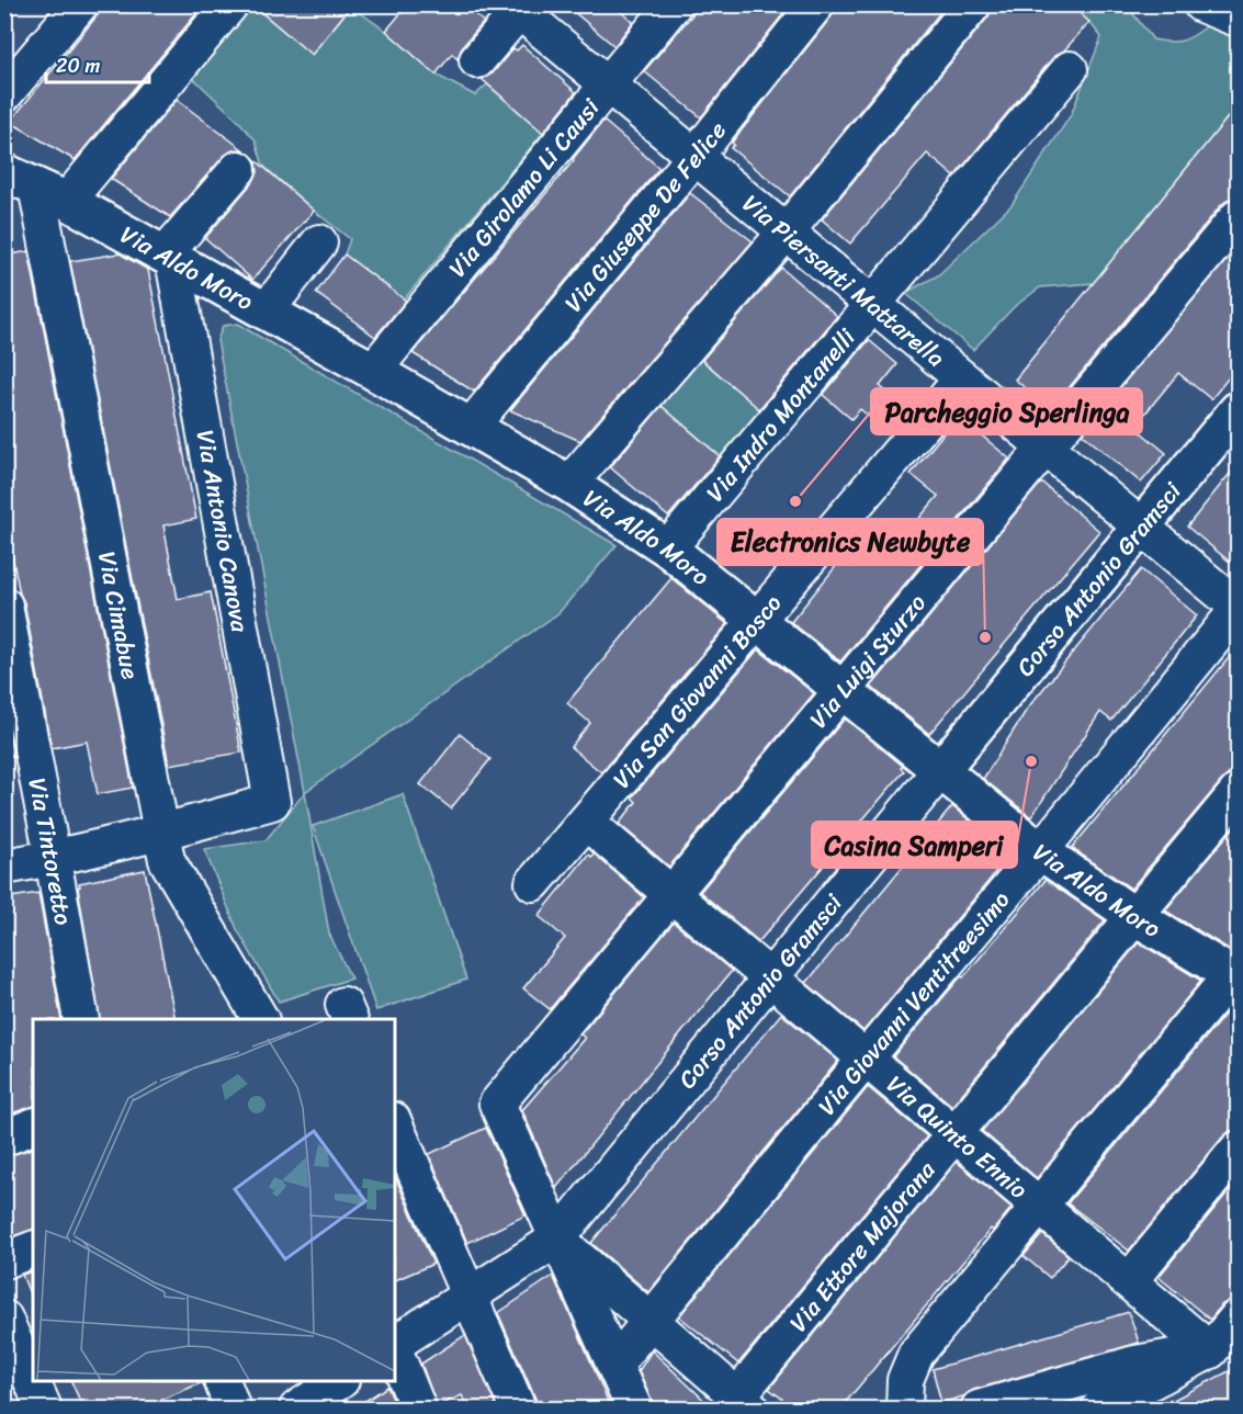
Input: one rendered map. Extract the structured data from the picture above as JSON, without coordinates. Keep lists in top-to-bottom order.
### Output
{
  "streets": {
    "street": [
      "Via Girolamo Li Causi",
      "Via Giuseppe De Felice",
      "Via Aldo Moro",
      "Via Piersanti Mattarella",
      "Via Indro Montanelli",
      "Via Antonio Canova",
      "Corso Antonio Gramsci",
      "Via Cimabue",
      "Via Luigi Sturzo",
      "Via San Giovanni Bosco",
      "Via Tintoretto",
      "Via Giovanni Ventitreesimo",
      "Via Quinto Ennio",
      "Via Ettore Majorana"
    ]
  },
  "crossings": [
    ["Via Girolamo Li Causi", "Via Aldo Moro"],
    ["Via Girolamo Li Causi", "Via Piersanti Mattarella"],
    ["Via Giuseppe De Felice", "Via Aldo Moro"],
    ["Via Giuseppe De Felice", "Via Piersanti Mattarella"],
    ["Via Aldo Moro", "Via Indro Montanelli"],
    ["Via Aldo Moro", "Via Antonio Canova"],
    ["Via Aldo Moro", "Corso Antonio Gramsci"],
    ["Via Aldo Moro", "Via Cimabue"],
    ["Via Aldo Moro", "Via Luigi Sturzo"],
    ["Via Aldo Moro", "Via San Giovanni Bosco"],
    ["Via Aldo Moro", "Via Giovanni Ventitreesimo"],
    ["Via Aldo Moro", "Via Ettore Majorana"],
    ["Via Piersanti Mattarella", "Via Indro Montanelli"],
    ["Via Piersanti Mattarella", "Corso Antonio Gramsci"],
    ["Via Piersanti Mattarella", "Via Luigi Sturzo"],
    ["Via Piersanti Mattarella", "Via San Giovanni Bosco"],
    ["Via Piersanti Mattarella", "Via Giovanni Ventitreesimo"],
    ["Via Antonio Canova", "Via Cimabue"],
    ["Corso Antonio Gramsci", "Via Luigi Sturzo"],
    ["Corso Antonio Gramsci", "Via Quinto Ennio"],
    ["Via Luigi Sturzo", "Via Quinto Ennio"],
    ["Via San Giovanni Bosco", "Via Quinto Ennio"],
    ["Via Giovanni Ventitreesimo", "Via Quinto Ennio"],
    ["Via Quinto Ennio", "Via Ettore Majorana"]
  ],
  "places": ["Parcheggio Sperlinga", "Electronics Newbyte", "Casina Samperi"],
  "scale_bar": "20 m"
}
